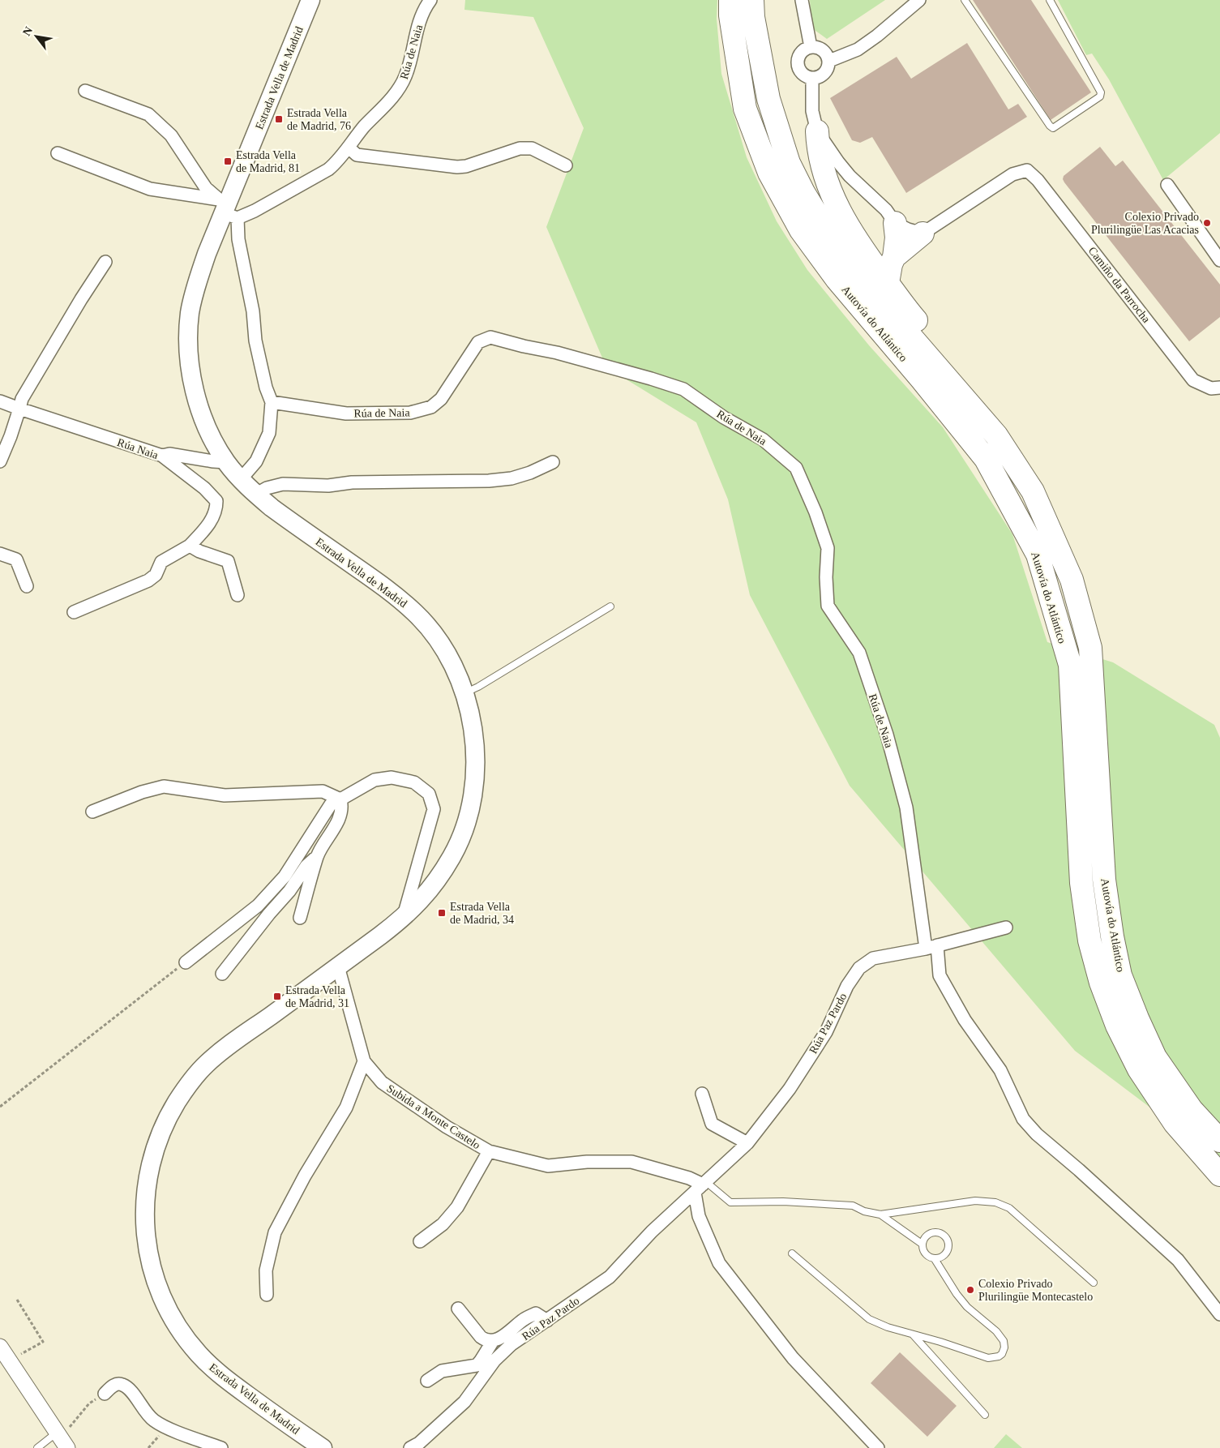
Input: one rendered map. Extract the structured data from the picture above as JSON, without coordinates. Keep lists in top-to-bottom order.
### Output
{
  "streets": {
    "highway": ["Autovía do Atlántico"],
    "main road": ["Estrada Vella de Madrid"],
    "street": [
      "Rúa de Naia",
      "Camiño da Parrocha",
      "Rúa Naia",
      "Rúa Paz Pardo",
      "Subida a Monte Castelo"
    ]
  },
  "crossings": [
    ["Rúa de Naia", "Estrada Vella de Madrid"],
    ["Rúa de Naia", "Rúa Paz Pardo"],
    ["Estrada Vella de Madrid", "Subida a Monte Castelo"],
    ["Rúa Paz Pardo", "Subida a Monte Castelo"]
  ],
  "places": {
    "transit": [
      "Estrada Vella de Madrid, 76",
      "Estrada Vella de Madrid, 81",
      "Estrada Vella de Madrid, 34",
      "Estrada Vella de Madrid, 31"
    ],
    "other": ["Colexio Privado Plurilingüe Las Acacias", "Colexio Privado Plurilingüe Montecastelo"]
  },
  "north": "top left"
}
